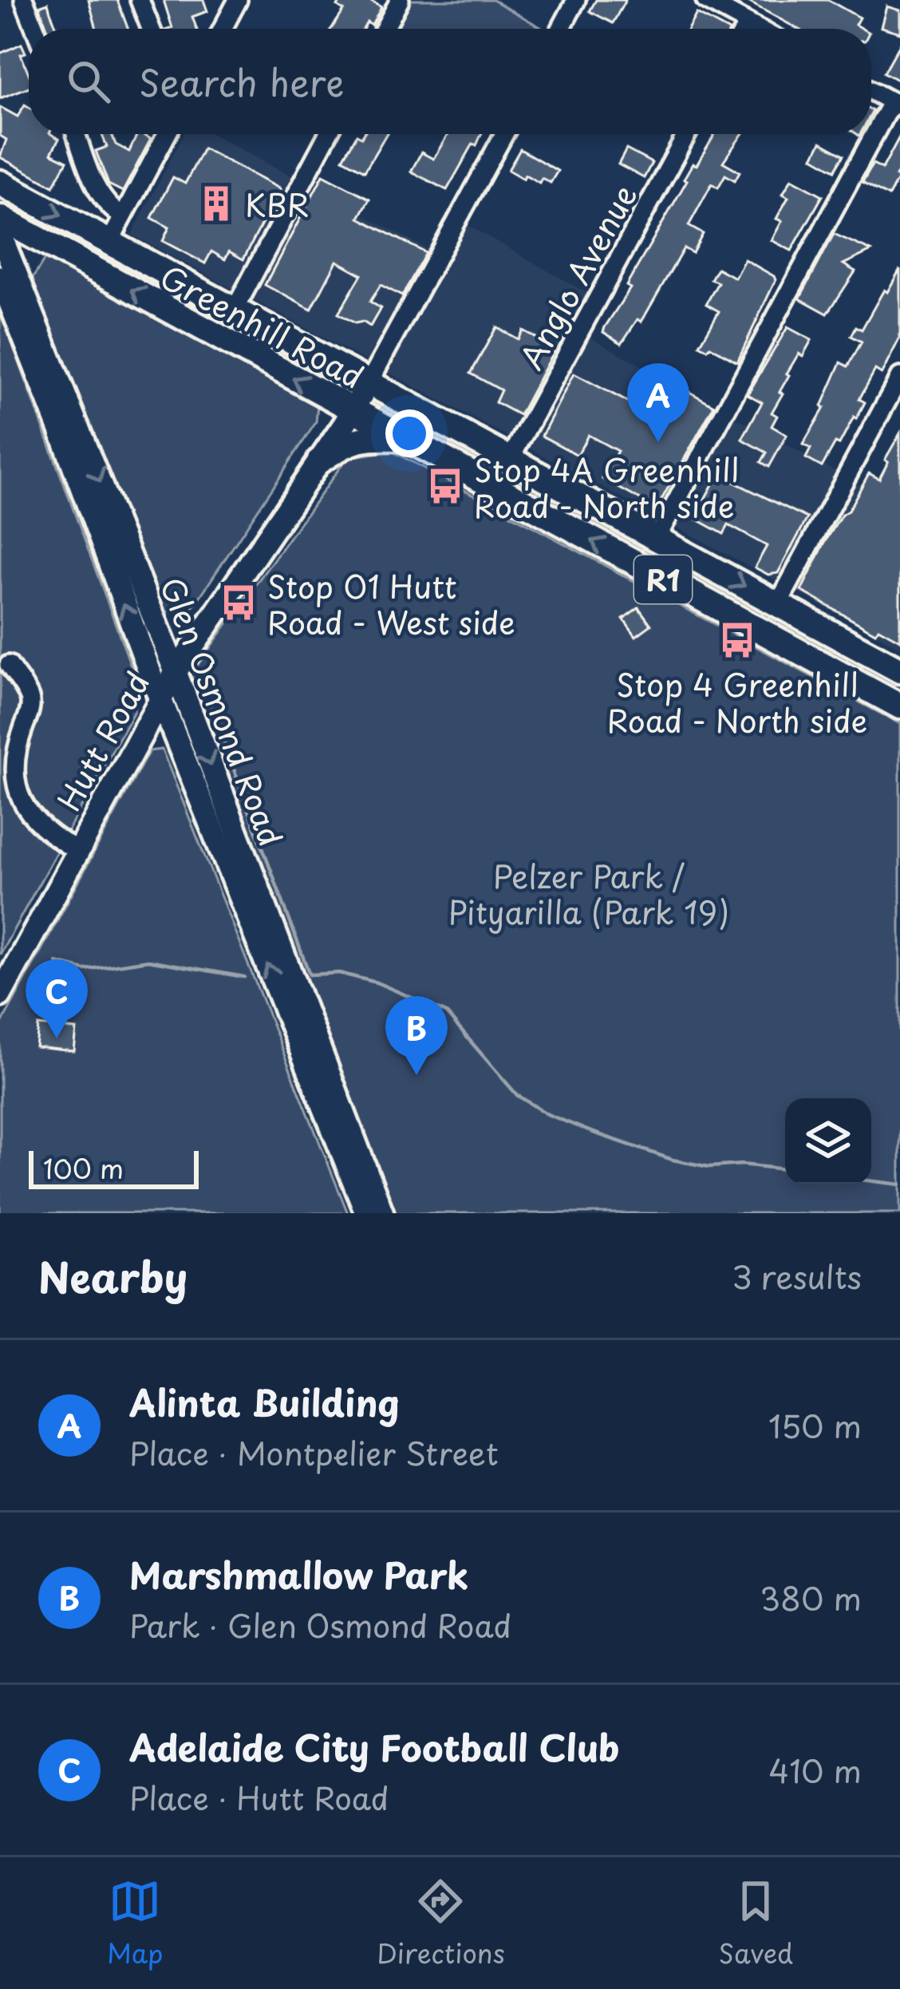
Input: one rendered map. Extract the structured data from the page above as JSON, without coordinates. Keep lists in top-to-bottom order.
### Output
{
  "streets": {
    "highway": ["Greenhill Road", "R1"],
    "main road": ["Glen Osmond Road", "Hutt Road"],
    "street": ["Anglo Avenue"]
  },
  "crossings": [
    ["Anglo Avenue", "Greenhill Road"],
    ["Greenhill Road", "Hutt Road"],
    ["Glen Osmond Road", "Hutt Road"]
  ],
  "parks": ["Pelzer Park / Pityarilla (Park 19)"],
  "places": {
    "building": ["KBR"],
    "bus stop": ["Stop 4A Greenhill Road - North side", "Stop O1 Hutt Road - West side", "Stop 4 Greenhill Road - North side"]
  },
  "scale_bar": "100 m",
  "page": {
    "search": "Search here",
    "pins": ["A", "C", "B"],
    "scale": "100 m",
    "heading": ["Nearby", "3 results"],
    "list": [
      {
        "mark": "A",
        "name": "Alinta Building",
        "note": "Place · Montpelier Street",
        "value": "150 m"
      },
      {
        "mark": "B",
        "name": "Marshmallow Park",
        "note": "Park · Glen Osmond Road",
        "value": "380 m"
      },
      {
        "mark": "C",
        "name": "Adelaide City Football Club",
        "note": "Place · Hutt Road",
        "value": "410 m"
      }
    ],
    "nav": ["Map", "Directions", "Saved"]
  }
}
